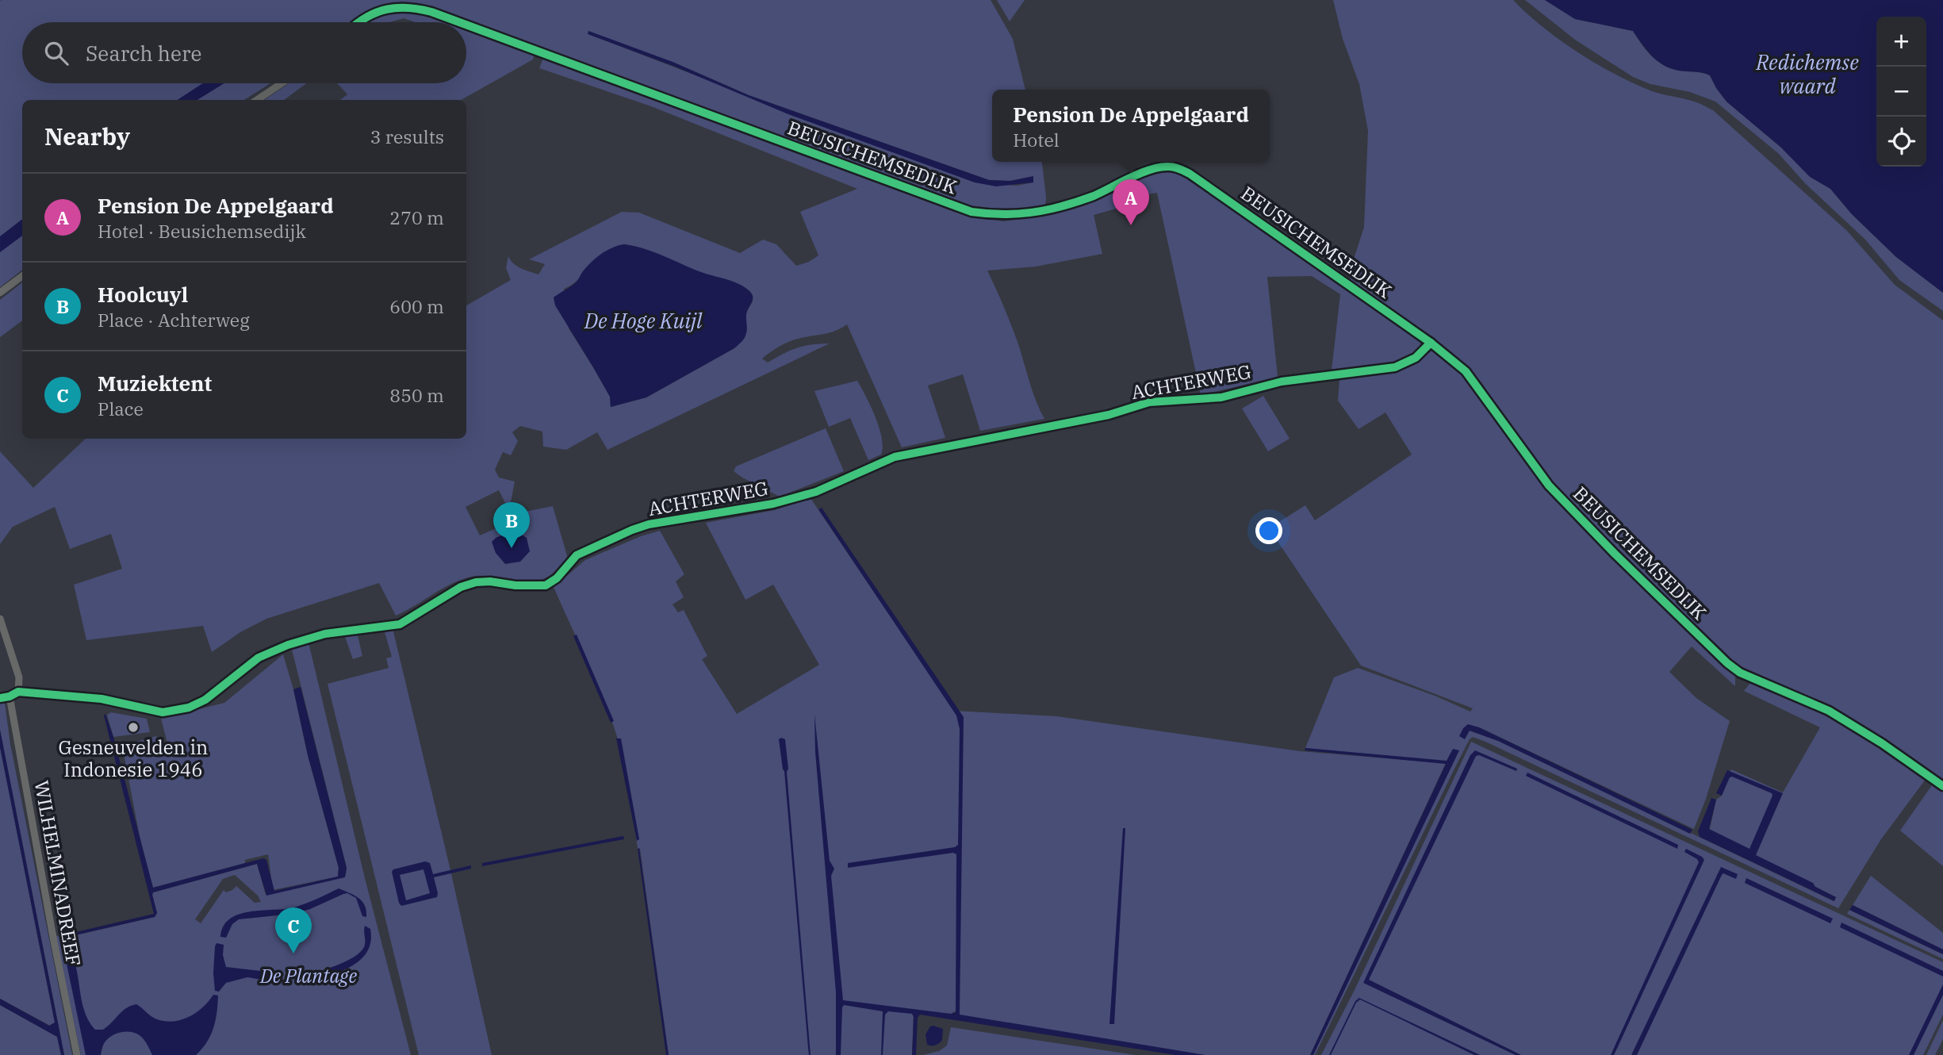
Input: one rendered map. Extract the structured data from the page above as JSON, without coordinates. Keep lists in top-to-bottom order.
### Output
{
  "streets": {
    "street": ["BEUSICHEMSEDIJK", "ACHTERWEG", "WILHELMINADREEF"]
  },
  "crossings": [
    ["BEUSICHEMSEDIJK", "ACHTERWEG"]
  ],
  "water": ["Redichemse waard", "De Hoge Kuijl"],
  "parks": ["De Plantage"],
  "places": ["Gesneuvelden in Indonesie 1946"],
  "page": {
    "map_buttons": ["+", "−"],
    "search": "Search here",
    "popup": ["Pension De Appelgaard", "Hotel"],
    "heading": ["Nearby", "3 results"],
    "list": [
      {
        "mark": "A",
        "name": "Pension De Appelgaard",
        "note": "Hotel · Beusichemsedijk",
        "value": "270 m"
      },
      {
        "mark": "B",
        "name": "Hoolcuyl",
        "note": "Place · Achterweg",
        "value": "600 m"
      },
      {
        "mark": "C",
        "name": "Muziektent",
        "note": "Place",
        "value": "850 m"
      }
    ],
    "pins": ["A", "B", "C"]
  }
}
